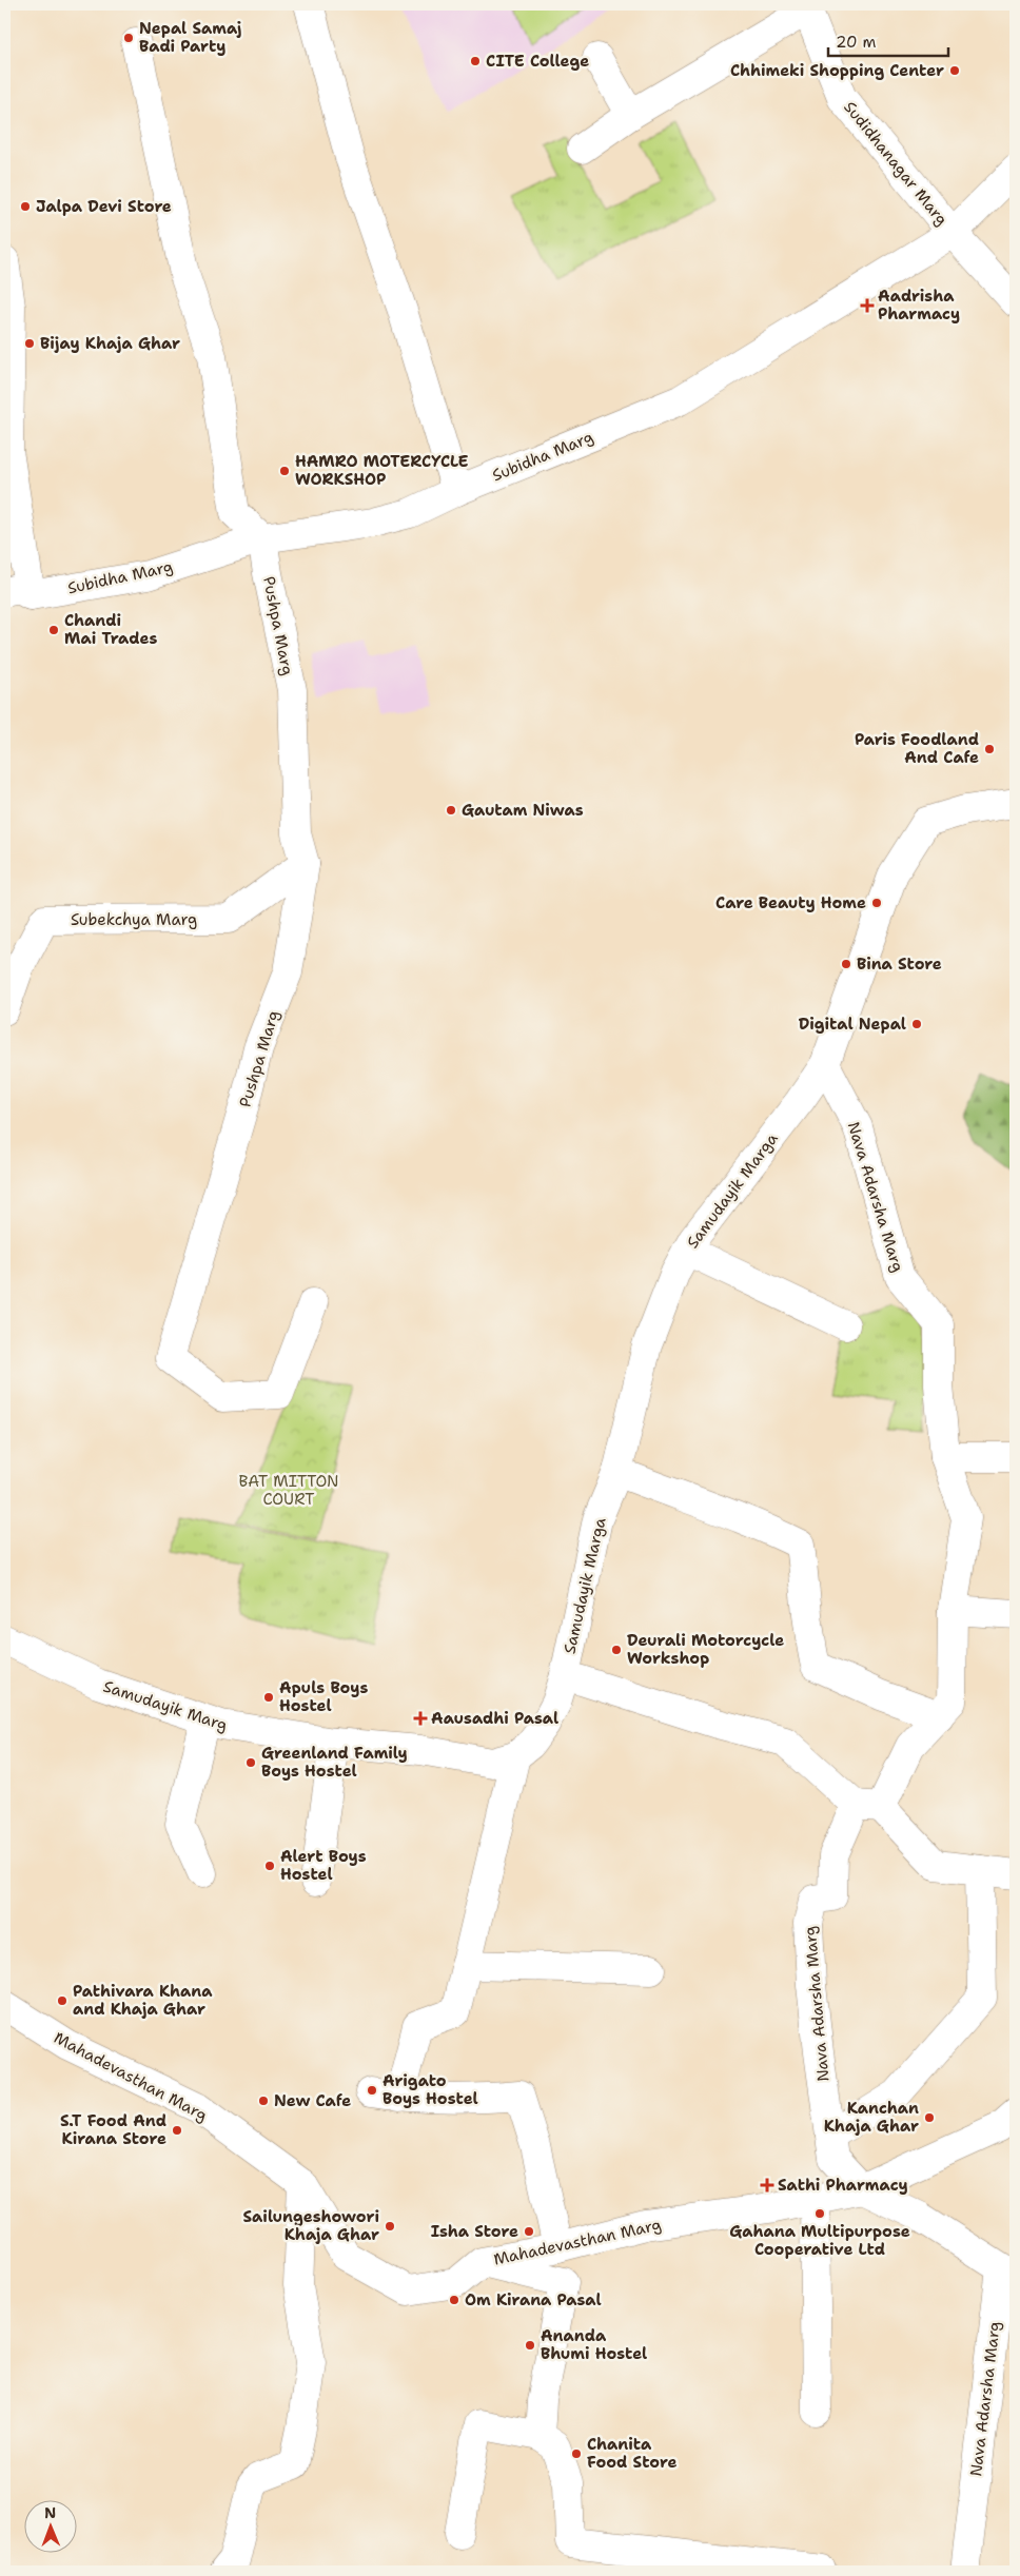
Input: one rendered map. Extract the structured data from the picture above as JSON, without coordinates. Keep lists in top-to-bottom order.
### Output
{
  "streets": {
    "street": [
      "Sudidhanagar Marg",
      "Subidha Marg",
      "Pushpa Marg",
      "Subekchya Marg",
      "Samudayik Marga",
      "Nava Adarsha Marg",
      "Samudayik Marg",
      "Mahadevasthan Marg"
    ]
  },
  "crossings": [
    ["Sudidhanagar Marg", "Subidha Marg"],
    ["Subidha Marg", "Pushpa Marg"],
    ["Pushpa Marg", "Subekchya Marg"],
    ["Samudayik Marga", "Nava Adarsha Marg"],
    ["Samudayik Marga", "Samudayik Marg"],
    ["Nava Adarsha Marg", "Mahadevasthan Marg"]
  ],
  "parks": ["BAT MITTON COURT"],
  "places": {
    "other": [
      "Nepal Samaj Badi Party",
      "CITE College",
      "Chhimeki Shopping Center",
      "Jalpa Devi Store",
      "Bijay Khaja Ghar",
      "HAMRO MOTERCYCLE WORKSHOP",
      "Chandi Mai Trades",
      "Paris Foodland And Cafe",
      "Gautam Niwas",
      "Care Beauty Home",
      "Bina Store",
      "Digital Nepal",
      "Deurali Motorcycle Workshop",
      "Apuls Boys Hostel",
      "Greenland Family Boys Hostel",
      "Alert Boys Hostel",
      "Pathivara Khana and Khaja Ghar",
      "Arigato Boys Hostel",
      "New Cafe",
      "Kanchan Khaja Ghar",
      "S.T Food And Kirana Store",
      "Gahana Multipurpose Cooperative Ltd",
      "Sailungeshowori Khaja Ghar",
      "Isha Store",
      "Om Kirana Pasal",
      "Ananda Bhumi Hostel",
      "Chanita Food Store"
    ],
    "health": ["Aadrisha Pharmacy", "Aausadhi Pasal", "Sathi Pharmacy"]
  },
  "scale_bar": "20 m",
  "north": "top"
}
